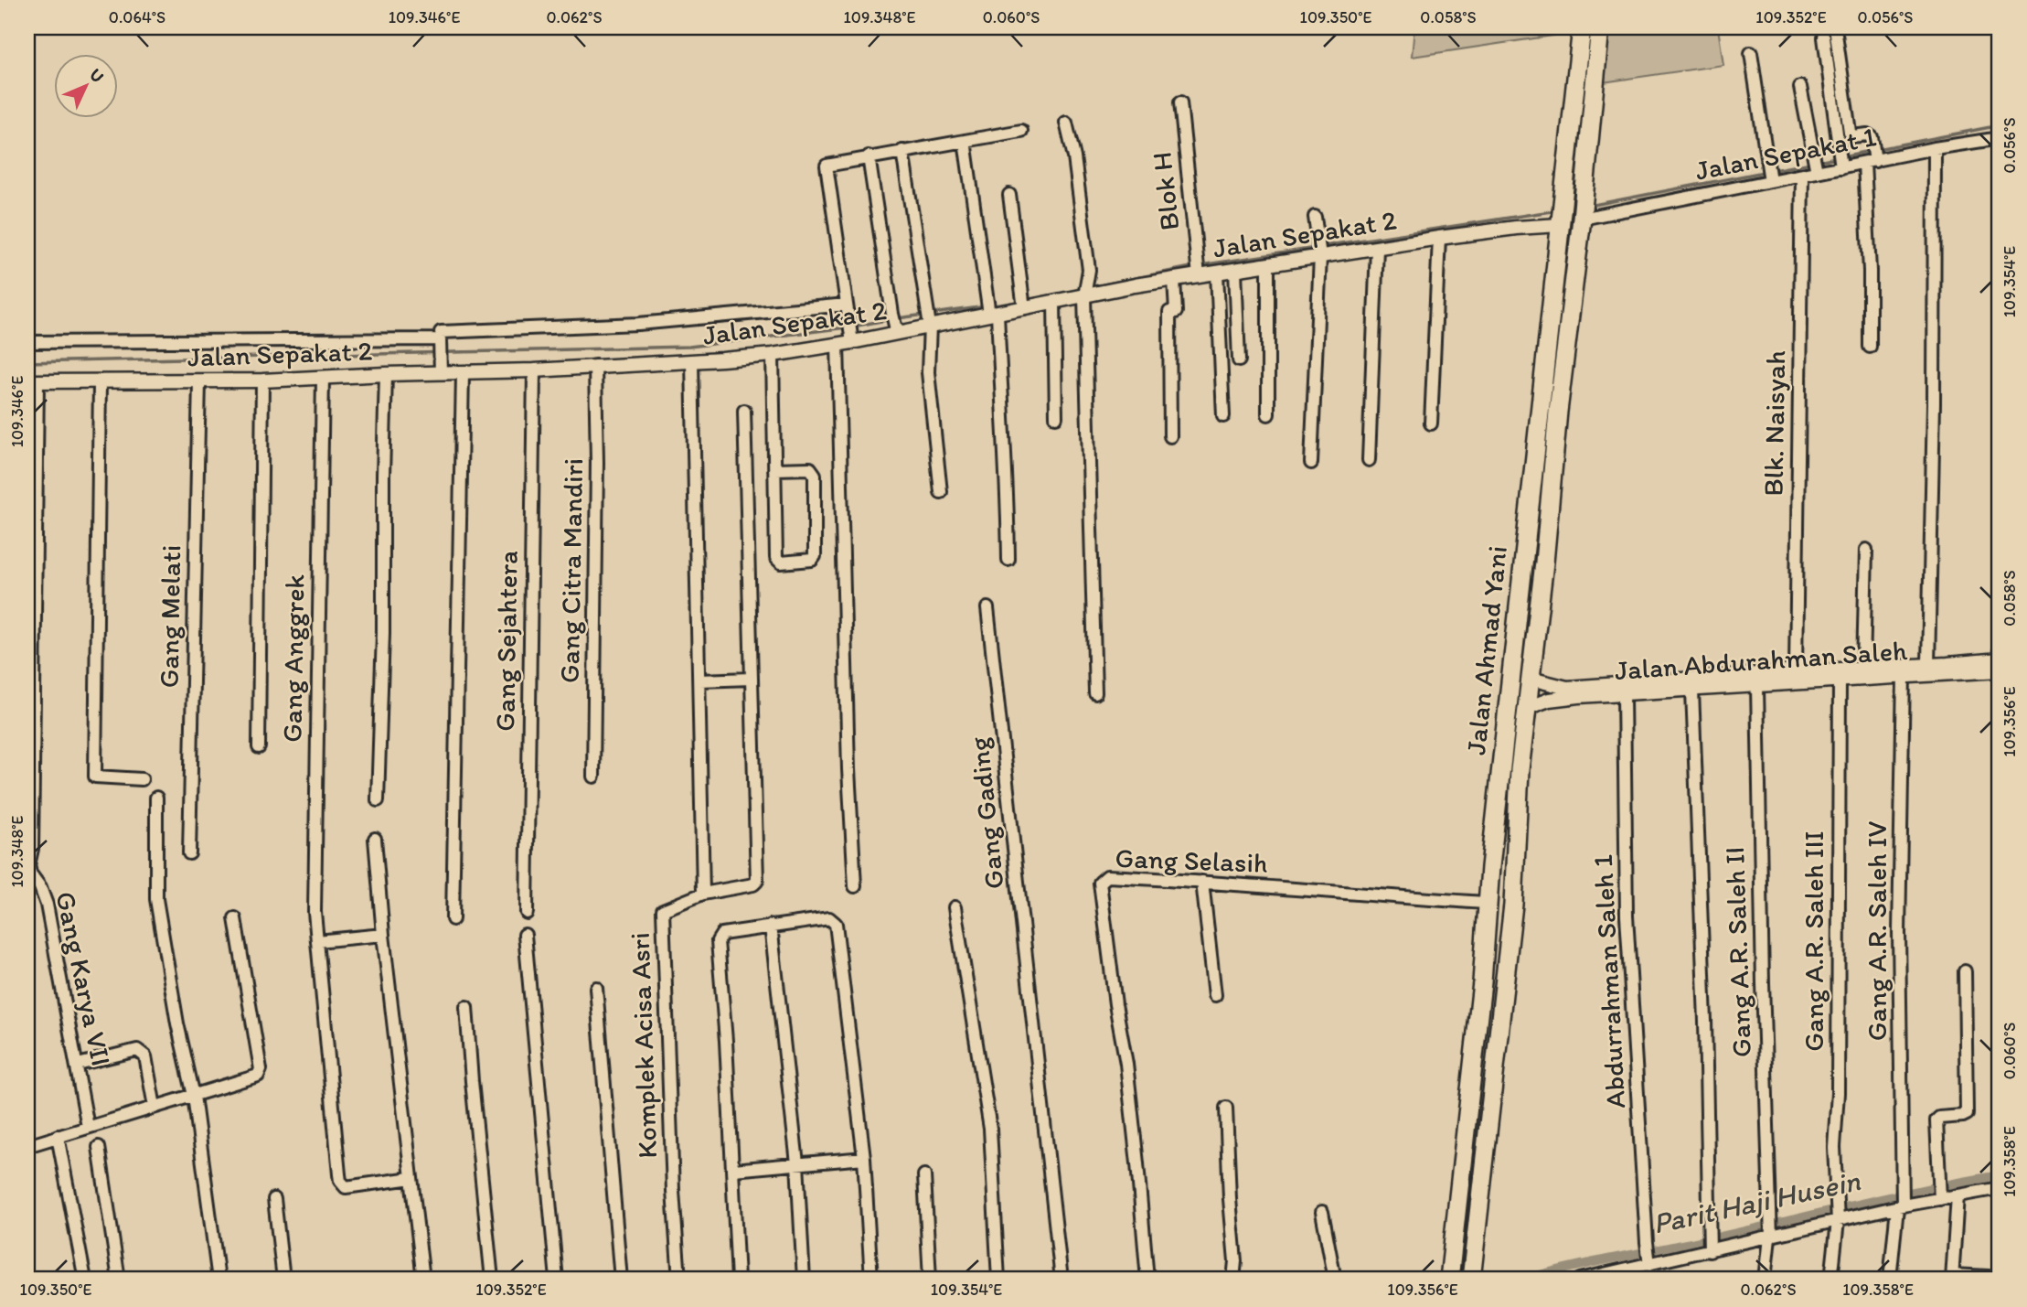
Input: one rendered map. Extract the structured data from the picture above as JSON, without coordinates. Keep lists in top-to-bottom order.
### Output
{
  "streets": {
    "highway": ["Jalan Ahmad Yani"],
    "street": [
      "Jalan Sepakat 1",
      "Blok H",
      "Jalan Sepakat 2",
      "Blk. Naisyah",
      "Gang Citra Mandiri",
      "Gang Melati",
      "Gang Sejahtera",
      "Gang Anggrek",
      "Jalan Abdurahman Saleh",
      "Gang Gading",
      "Gang Selasih",
      "Gang A.R. Saleh IV",
      "Gang A.R. Saleh III",
      "Gang A.R. Saleh II",
      "Gang Karya VII",
      "Abdurrahman Saleh 1",
      "Komplek Acisa Asri"
    ]
  },
  "crossings": [
    ["Jalan Sepakat 1", "Blk. Naisyah"],
    ["Jalan Sepakat 1", "Jalan Ahmad Yani"],
    ["Blok H", "Jalan Sepakat 2"],
    ["Jalan Sepakat 2", "Gang Citra Mandiri"],
    ["Jalan Sepakat 2", "Gang Melati"],
    ["Jalan Sepakat 2", "Gang Sejahtera"],
    ["Jalan Sepakat 2", "Jalan Ahmad Yani"],
    ["Jalan Sepakat 2", "Gang Anggrek"],
    ["Jalan Sepakat 2", "Gang Karya VII"],
    ["Blk. Naisyah", "Jalan Abdurahman Saleh"],
    ["Jalan Ahmad Yani", "Jalan Abdurahman Saleh"],
    ["Jalan Ahmad Yani", "Gang Selasih"],
    ["Jalan Abdurahman Saleh", "Gang A.R. Saleh IV"],
    ["Jalan Abdurahman Saleh", "Gang A.R. Saleh III"],
    ["Jalan Abdurahman Saleh", "Gang A.R. Saleh II"],
    ["Jalan Abdurahman Saleh", "Abdurrahman Saleh 1"]
  ],
  "water": ["Parit Haji Husein"],
  "north": "top right",
  "coordinates": [
    "0.064°S",
    "109.346°E",
    "0.062°S",
    "109.348°E",
    "0.060°S",
    "109.350°E",
    "0.058°S",
    "109.352°E",
    "0.056°S",
    "109.354°E",
    "109.356°E",
    "109.358°E"
  ]
}
